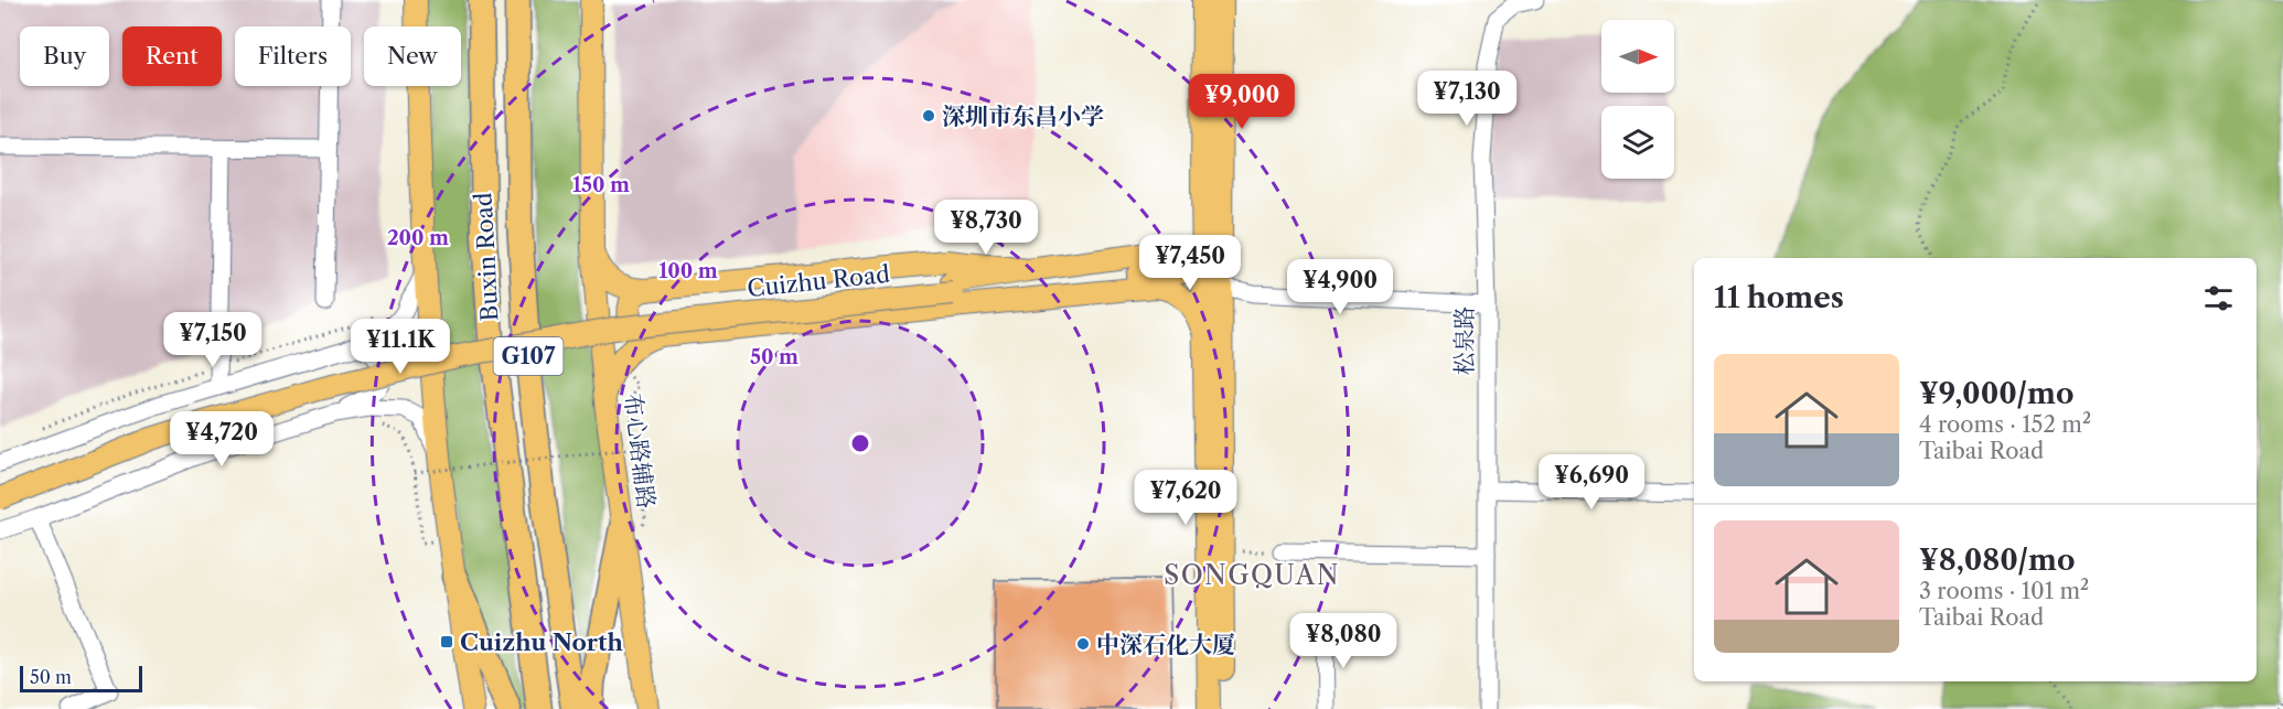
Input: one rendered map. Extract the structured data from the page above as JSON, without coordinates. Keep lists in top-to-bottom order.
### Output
{
  "streets": {
    "highway": ["Buxin Road", "G107"],
    "main road": ["Cuizhu Road", "布心路辅路"],
    "street": ["松泉路"]
  },
  "districts": ["SONGQUAN"],
  "places": {
    "other": ["深圳市东昌小学", "中深石化大厦"],
    "transit": ["Cuizhu North"]
  },
  "scale_bar": "50 m",
  "north": "right",
  "page": {
    "chip": [
      "Buy",
      "Rent",
      "Filters",
      "New"
    ],
    "price": [
      "¥7,130",
      "¥9,000",
      "¥8,730",
      "¥7,450",
      "¥4,900",
      "¥7,150",
      "¥11.1K",
      "¥4,720",
      "¥6,690",
      "¥7,620",
      "¥8,080"
    ],
    "heading": "11 homes",
    "list": [
      {
        "name": "¥9,000/mo",
        "note": "4 rooms · 152 m² · Taibai Road"
      },
      {
        "name": "¥8,080/mo",
        "note": "3 rooms · 101 m² · Taibai Road"
      }
    ],
    "scale": "50 m"
  },
  "rings": [
    "150 m",
    "200 m",
    "100 m",
    "50 m"
  ]
}
